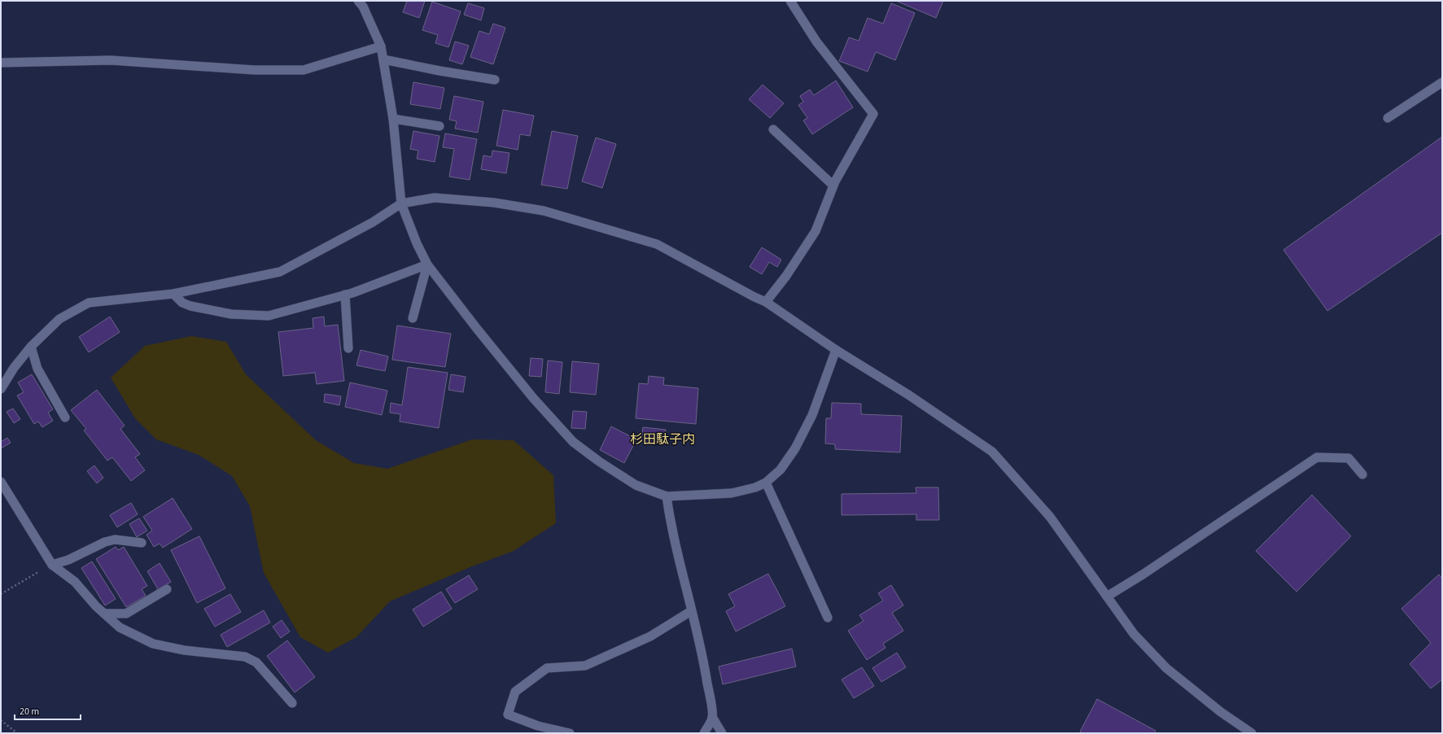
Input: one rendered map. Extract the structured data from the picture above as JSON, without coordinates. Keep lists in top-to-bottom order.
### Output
{
  "districts": ["杉田駄子内"],
  "scale_bar": "20 m"
}
